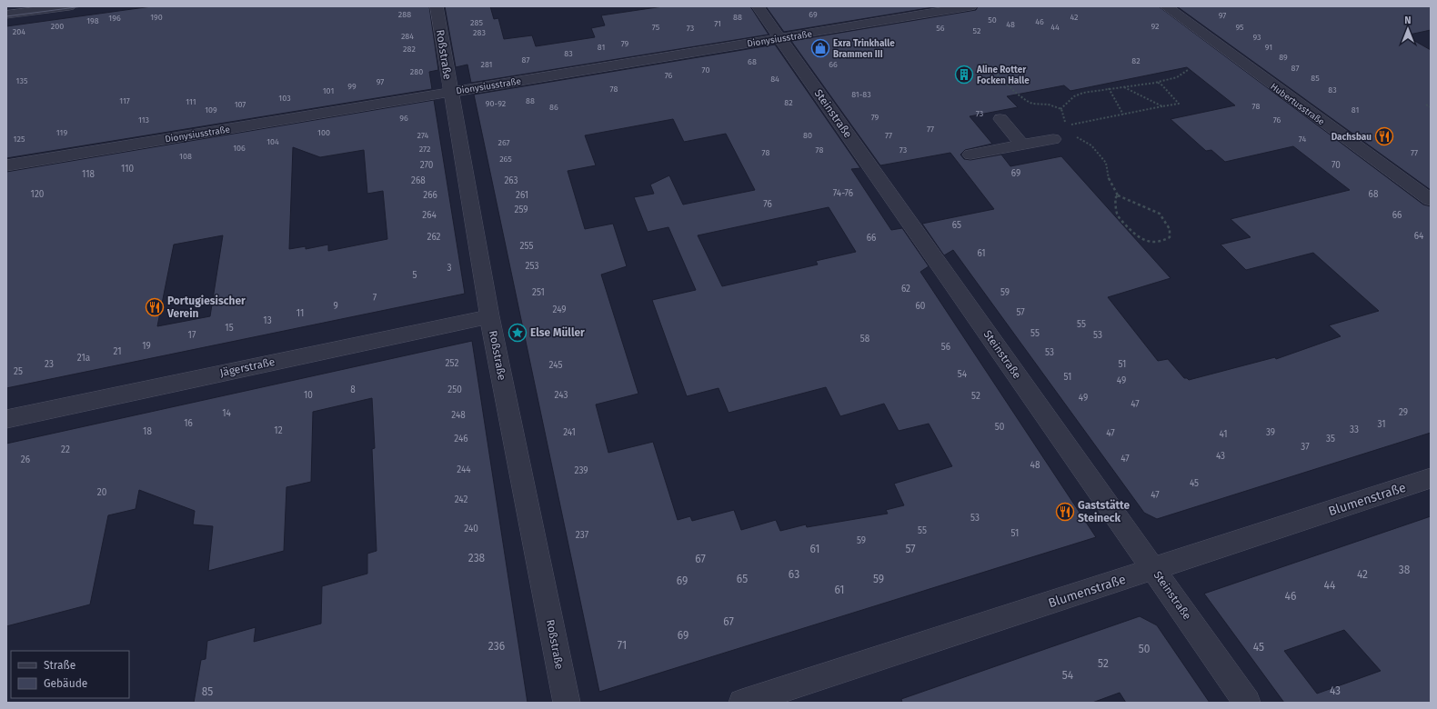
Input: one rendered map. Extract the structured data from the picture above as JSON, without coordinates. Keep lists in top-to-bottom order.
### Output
{
  "streets": {
    "street": [
      "Dionysiusstraße",
      "Roßstraße",
      "Hubertusstraße",
      "Steinstraße",
      "Jägerstraße",
      "Blumenstraße"
    ]
  },
  "crossings": [
    ["Dionysiusstraße", "Roßstraße"],
    ["Dionysiusstraße", "Steinstraße"],
    ["Roßstraße", "Jägerstraße"],
    ["Steinstraße", "Blumenstraße"]
  ],
  "places": {
    "shop": ["Exra Trinkhalle Brammen III"],
    "building": ["Aline Rotter Focken Halle"],
    "restaurant": ["Dachsbau", "Portugiesischer Verein", "Gaststätte Steineck"],
    "place": ["Else Müller"]
  },
  "house_numbers": [
    "288",
    "69",
    "97",
    "190",
    "88",
    "42",
    "196",
    "50",
    "198",
    "46",
    "285",
    "71",
    "48",
    "200",
    "92",
    "75",
    "44",
    "95",
    "73",
    "56",
    "52",
    "204",
    "283",
    "284",
    "93",
    "79",
    "81",
    "91",
    "282",
    "83",
    "89",
    "87",
    "82",
    "68",
    "281",
    "66",
    "87",
    "70",
    "280",
    "76",
    "85",
    "84",
    "135",
    "97",
    "99",
    "78",
    "83",
    "101",
    "81-83",
    "103",
    "117",
    "88",
    "111",
    "82",
    "90-92",
    "107",
    "78",
    "86",
    "109",
    "81",
    "73",
    "79",
    "96",
    "113",
    "76",
    "77",
    "119",
    "100",
    "274",
    "80",
    "77",
    "125",
    "74",
    "104",
    "267",
    "106",
    "272",
    "78",
    "73",
    "78",
    "77",
    "108",
    "265",
    "270",
    "70",
    "110",
    "69",
    "118",
    "268",
    "263",
    "74-76",
    "120",
    "68",
    "266",
    "261",
    "76",
    "259",
    "264",
    "66",
    "65",
    "64",
    "262",
    "66",
    "255",
    "61",
    "253",
    "3",
    "5",
    "62",
    "251",
    "59",
    "7",
    "9",
    "60",
    "249",
    "57",
    "11",
    "13",
    "55",
    "15",
    "55",
    "17",
    "53",
    "58",
    "19",
    "56",
    "21",
    "53",
    "21a",
    "252",
    "23",
    "51",
    "245",
    "25",
    "54",
    "51",
    "49",
    "8",
    "250",
    "10",
    "243",
    "52",
    "49",
    "47",
    "29",
    "14",
    "248",
    "16",
    "31",
    "50",
    "33",
    "12",
    "18",
    "241",
    "39",
    "47",
    "41",
    "246",
    "35",
    "37",
    "22",
    "43",
    "47",
    "26",
    "48",
    "244",
    "239",
    "45",
    "20",
    "47",
    "242",
    "53",
    "240",
    "55",
    "51",
    "237",
    "59",
    "61",
    "57",
    "238",
    "67",
    "38",
    "63",
    "42",
    "65",
    "59",
    "69",
    "44",
    "61",
    "46",
    "67",
    "69",
    "71",
    "236",
    "45",
    "50",
    "52",
    "54",
    "43",
    "85"
  ],
  "legend": ["Straße", "Gebäude"],
  "north": "top"
}
